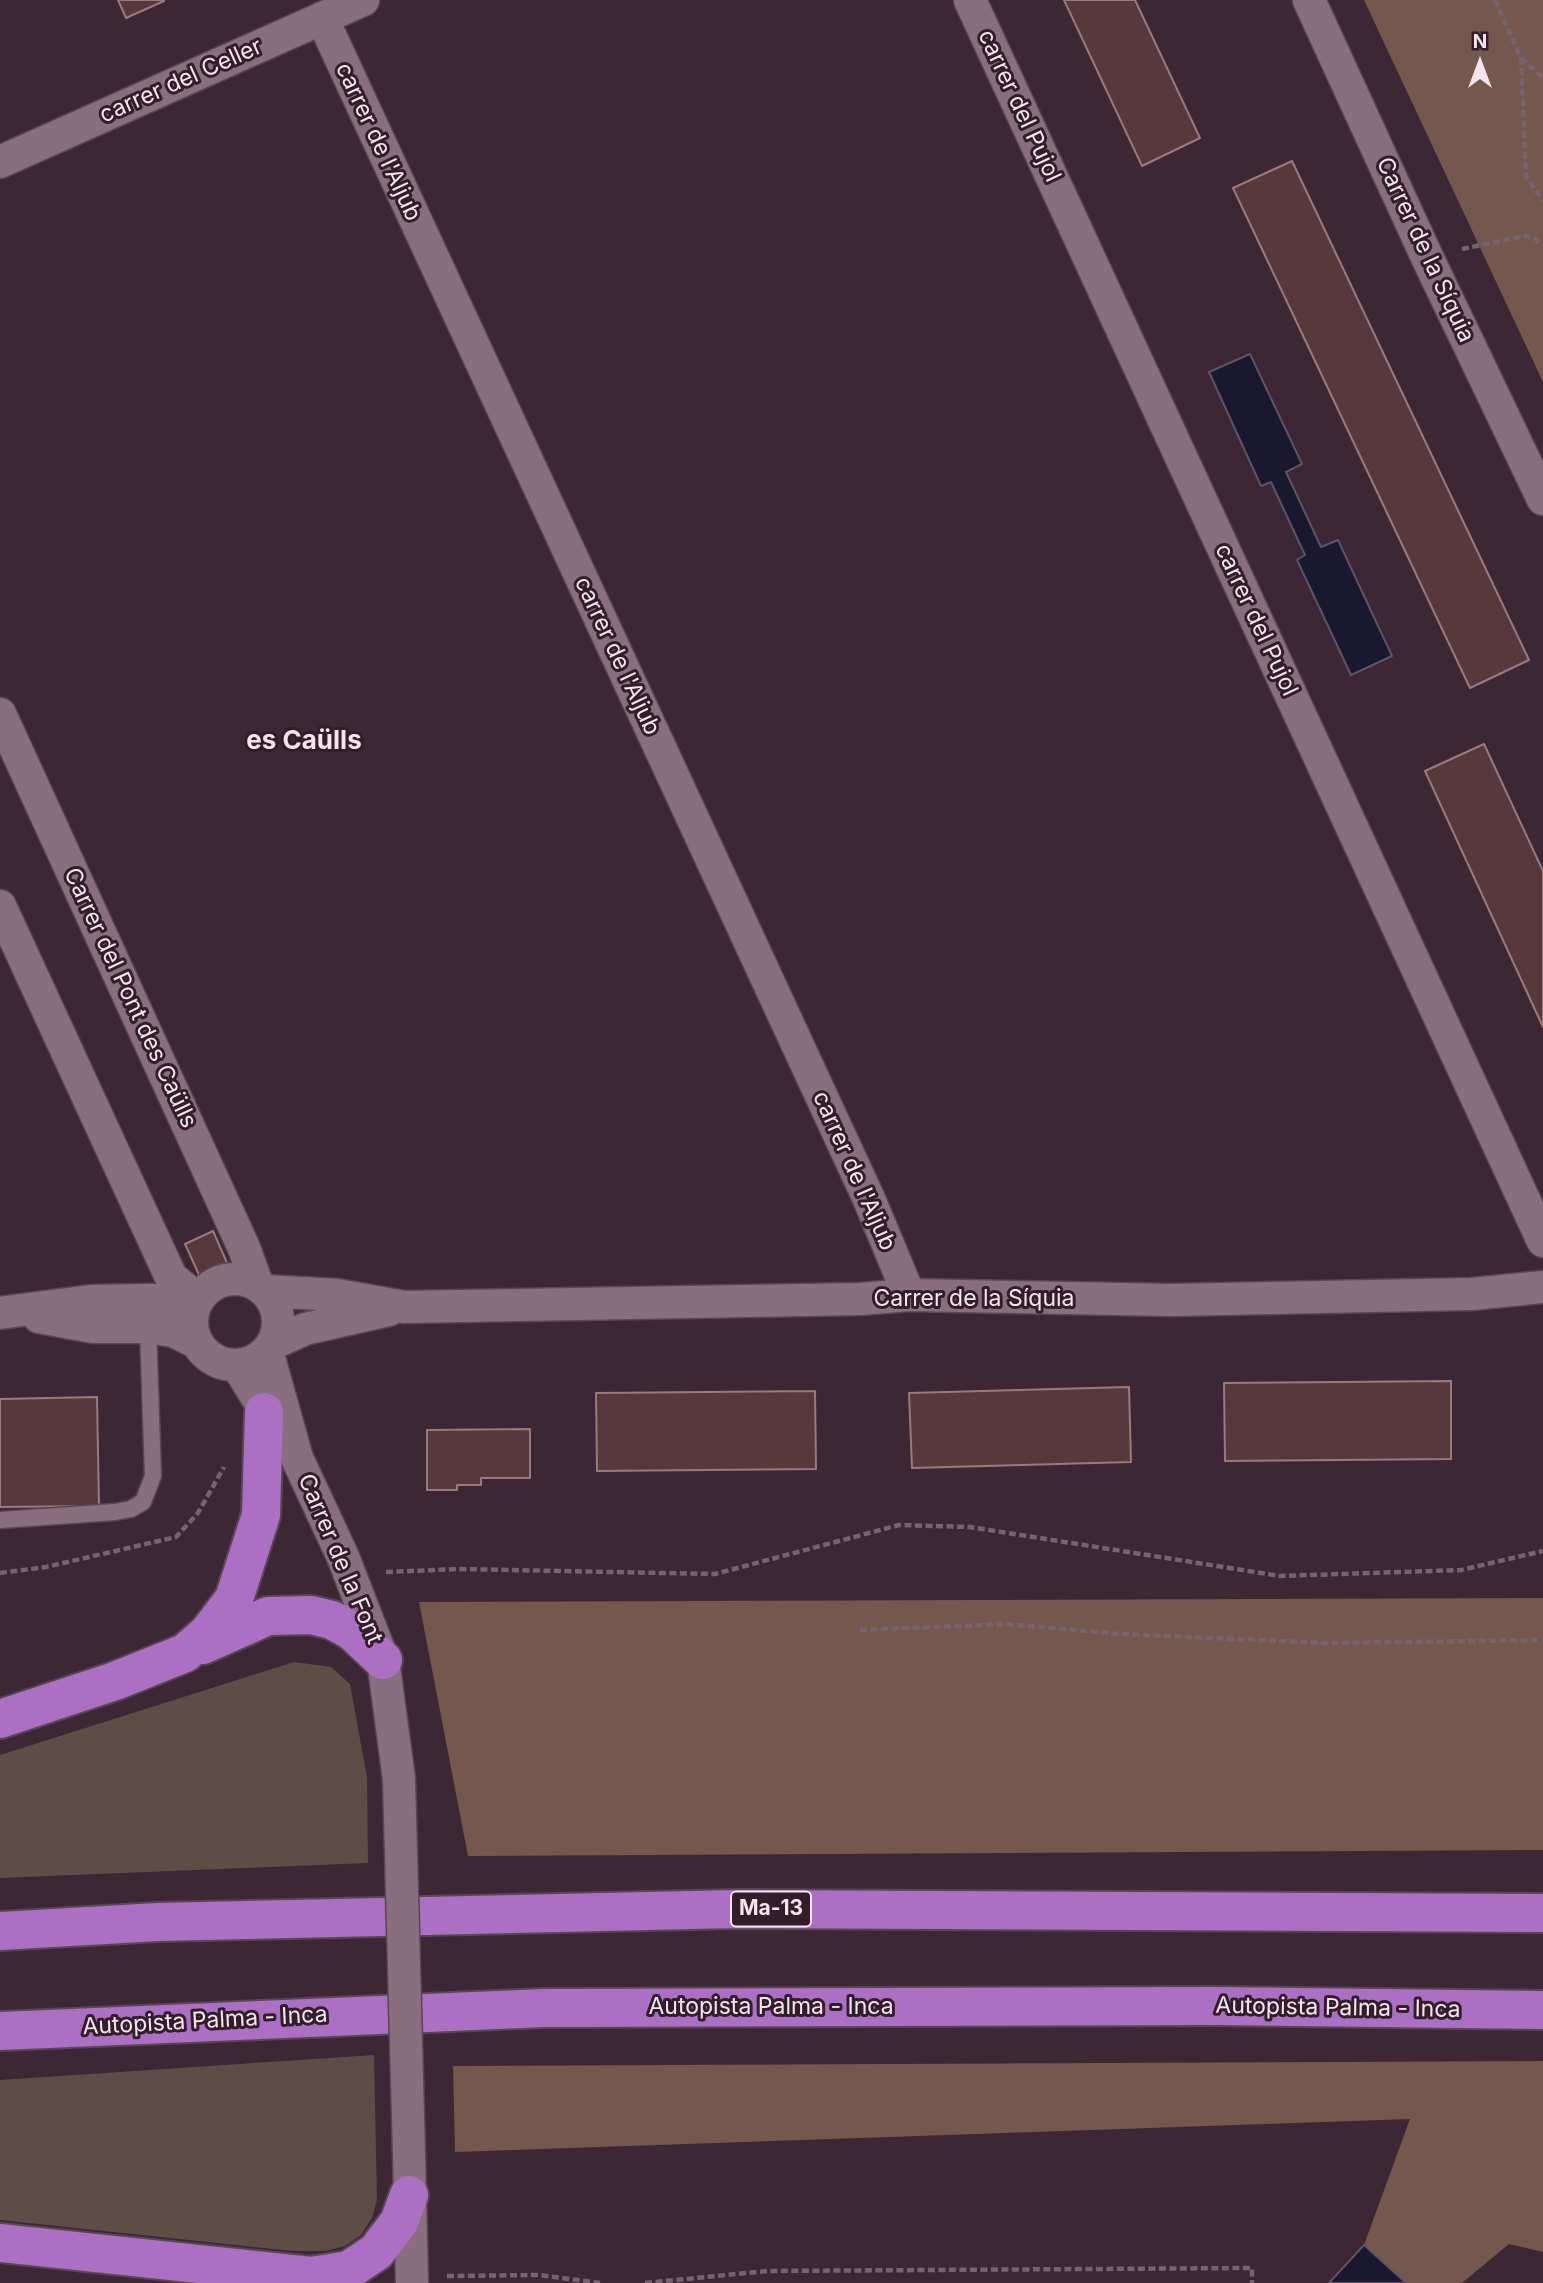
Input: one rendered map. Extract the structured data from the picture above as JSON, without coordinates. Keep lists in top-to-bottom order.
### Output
{
  "streets": {
    "highway": ["Ma-13", "Autopista Palma - Inca"],
    "street": [
      "carrer del Celler",
      "carrer del Pujol",
      "carrer de l'Aljub",
      "Carrer de la Síquia",
      "Carrer del Pont des Caülls",
      "Carrer de la Font"
    ]
  },
  "crossings": [
    ["carrer del Celler", "carrer de l'Aljub"],
    ["carrer de l'Aljub", "Carrer de la Síquia"],
    ["Carrer de la Síquia", "Carrer del Pont des Caülls"],
    ["Carrer de la Síquia", "Carrer de la Font"],
    ["Carrer del Pont des Caülls", "Carrer de la Font"]
  ],
  "districts": ["es Caülls"],
  "north": "top"
}
